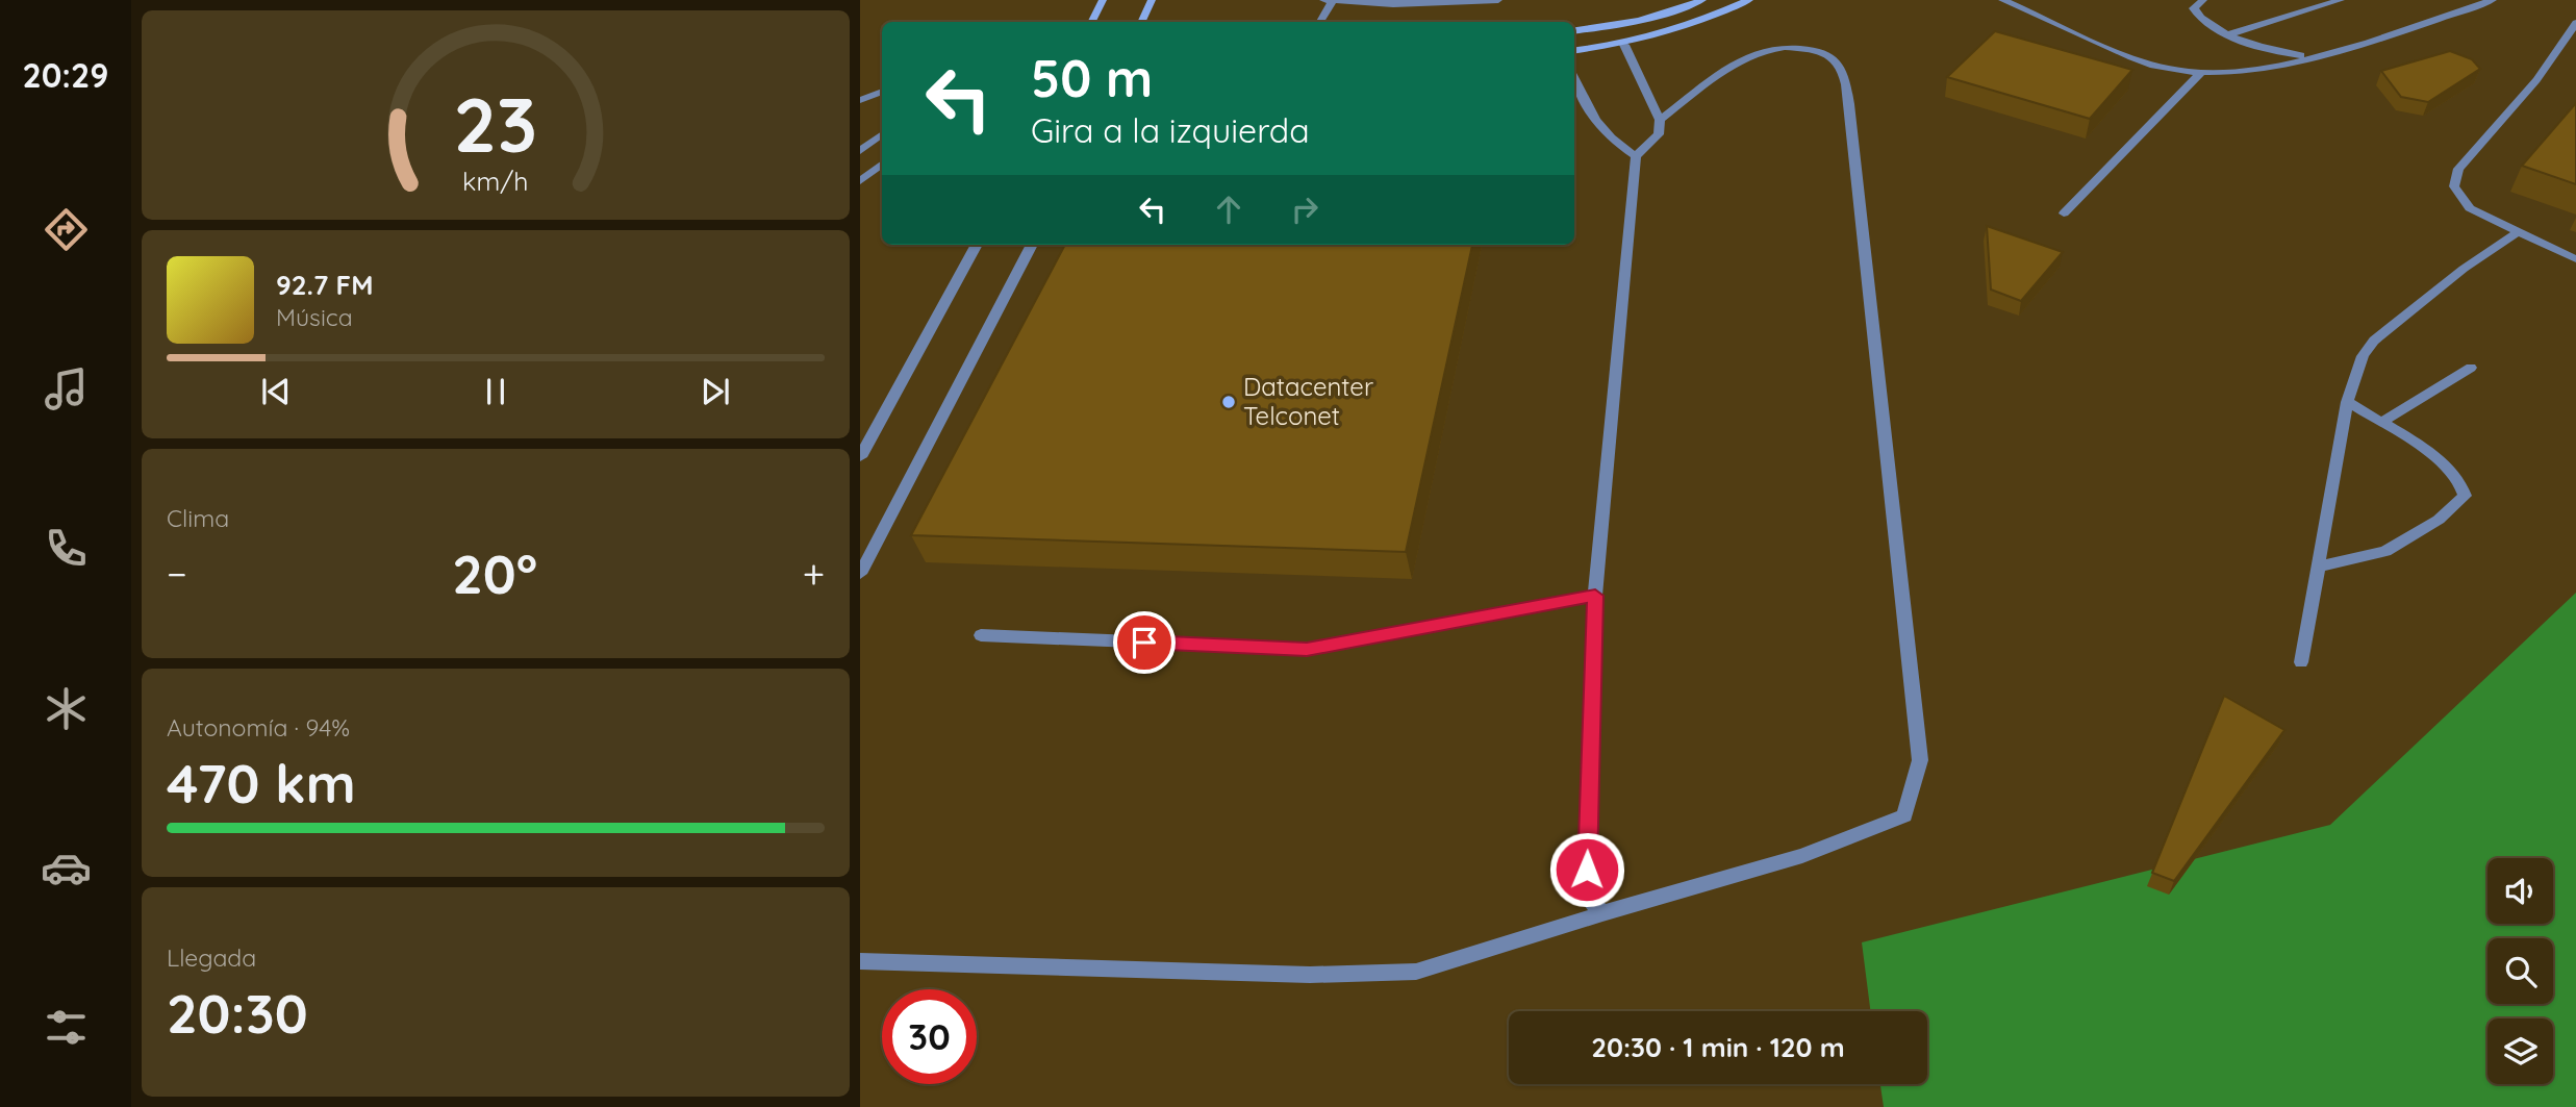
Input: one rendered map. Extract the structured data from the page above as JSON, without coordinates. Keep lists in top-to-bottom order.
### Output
{
  "places": ["Datacenter Telconet"],
  "page": {
    "tabs": "20:29",
    "turn": ["50 m", "Gira a la izquierda"],
    "song": ["92.7 FM", "Música"],
    "tile": [
      "Clima",
      ["Autonomía · 94%", "470 km"],
      ["Llegada", "20:30"]
    ],
    "heat": ["−", "20°", "+"],
    "limit": "30",
    "trip": "20:30 · 1 min · 120 m",
    "gauge": ["23", "km/h"]
  }
}
